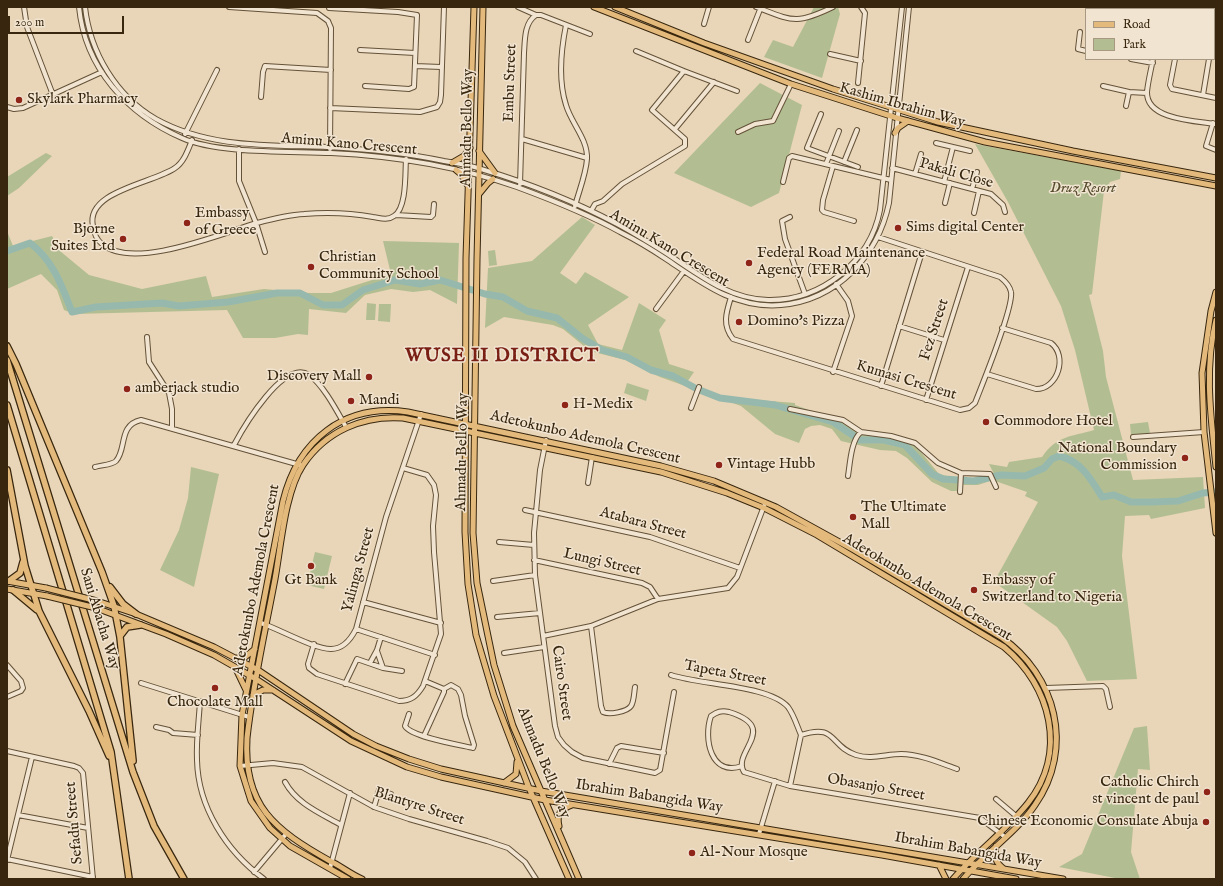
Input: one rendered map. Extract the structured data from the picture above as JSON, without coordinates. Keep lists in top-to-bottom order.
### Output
{
  "streets": {
    "highway": ["Sani Abacha Way"],
    "main road": [
      "Kashim Ibrahim Way",
      "Ahmadu Bello Way",
      "Adetokunbo Ademola Crescent",
      "Ibrahim Babangida Way"
    ],
    "street": [
      "Embu Street",
      "Aminu Kano Crescent",
      "Pakali Close",
      "Fez Street",
      "Kumasi Crescent",
      "Atabara Street",
      "Lungi Street",
      "Yalinga Street",
      "Tapeta Street",
      "Cairo Street",
      "Obasanjo Street",
      "Blantyre Street",
      "Sefadu Street"
    ]
  },
  "crossings": [
    ["Embu Street", "Aminu Kano Crescent"],
    ["Kashim Ibrahim Way", "Aminu Kano Crescent"],
    ["Ahmadu Bello Way", "Aminu Kano Crescent"],
    ["Ahmadu Bello Way", "Adetokunbo Ademola Crescent"],
    ["Ahmadu Bello Way", "Ibrahim Babangida Way"],
    ["Aminu Kano Crescent", "Pakali Close"],
    ["Aminu Kano Crescent", "Kumasi Crescent"],
    ["Fez Street", "Kumasi Crescent"],
    ["Adetokunbo Ademola Crescent", "Yalinga Street"],
    ["Adetokunbo Ademola Crescent", "Cairo Street"],
    ["Adetokunbo Ademola Crescent", "Obasanjo Street"],
    ["Adetokunbo Ademola Crescent", "Ibrahim Babangida Way"],
    ["Adetokunbo Ademola Crescent", "Blantyre Street"],
    ["Atabara Street", "Cairo Street"],
    ["Lungi Street", "Cairo Street"]
  ],
  "districts": ["WUSE II DISTRICT"],
  "parks": ["Druz Resort"],
  "places": [
    "Skylark Pharmacy",
    "Embassy of Greece",
    "Sims digital Center",
    "Bjorne Suites Ltd",
    "Federal Road Maintenance Agency (FERMA)",
    "Christian Community School",
    "Domino's Pizza",
    "Discovery Mall",
    "amberjack studio",
    "Mandi",
    "H-Medix",
    "Commodore Hotel",
    "National Boundary Commission",
    "Vintage Hubb",
    "The Ultimate Mall",
    "Gt Bank",
    "Embassy of Switzerland to Nigeria",
    "Chocolate Mall",
    "Catholic Chirch st vincent de paul",
    "Chinese Economic Consulate Abuja",
    "Al-Nour Mosque"
  ],
  "legend": ["Road", "Park"],
  "scale_bar": "200 m"
}
